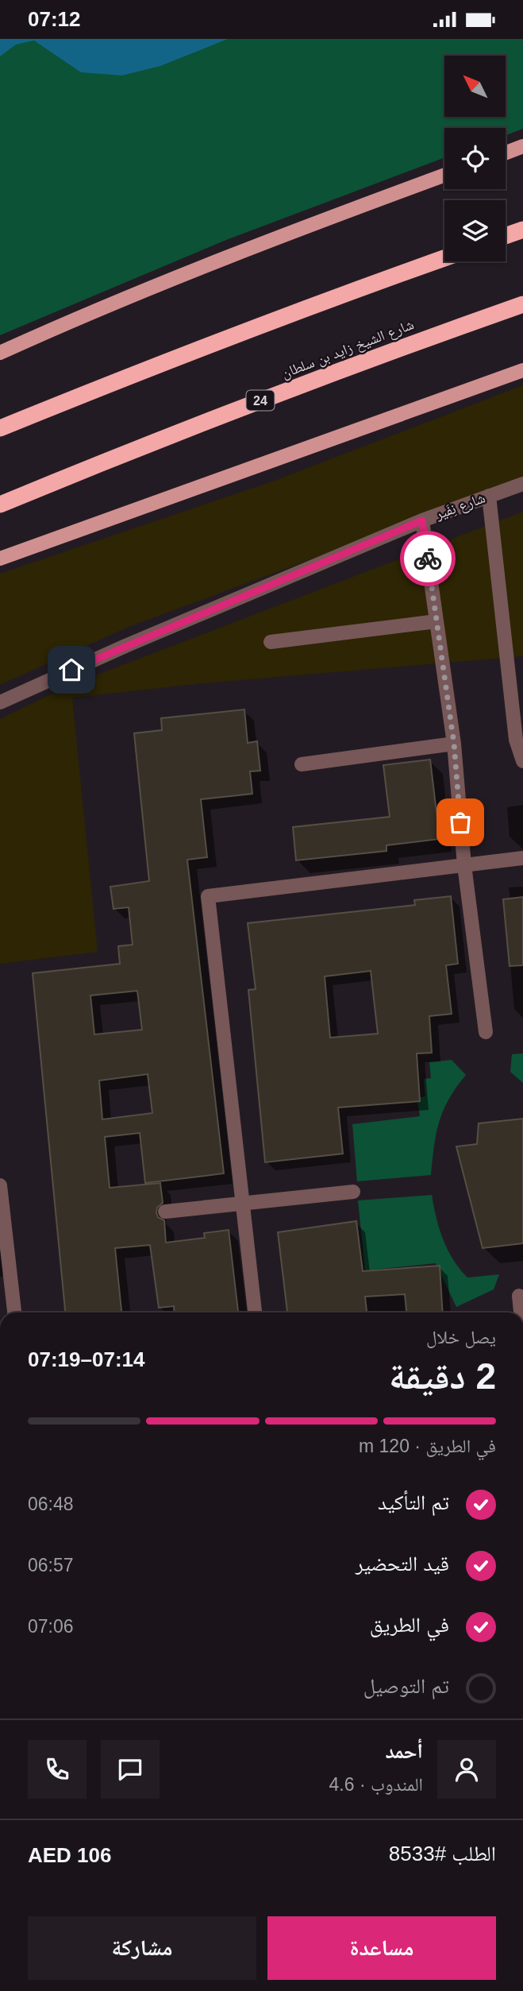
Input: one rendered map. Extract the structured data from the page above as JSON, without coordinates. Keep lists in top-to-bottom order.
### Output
{
  "streets": {
    "highway": ["شارع الشيخ زايد بن سلطان", "24"],
    "street": ["شارع نِفَير"]
  },
  "north": "top left",
  "page": {
    "status": "07:12",
    "heading": ["2 دقيقة", "يصل خلال", "07:14–07:19"],
    "panel": [
      "أحمد",
      "المندوب · 4.6",
      "الطلب #8533",
      "AED 106"
    ],
    "bar": "في الطريق · 120 m",
    "list": [
      ["تم التأكيد", "06:48"],
      ["قيد التحضير", "06:57"],
      ["في الطريق", "07:06"],
      "تم التوصيل"
    ],
    "buttons": ["مساعدة", "مشاركة"]
  }
}
